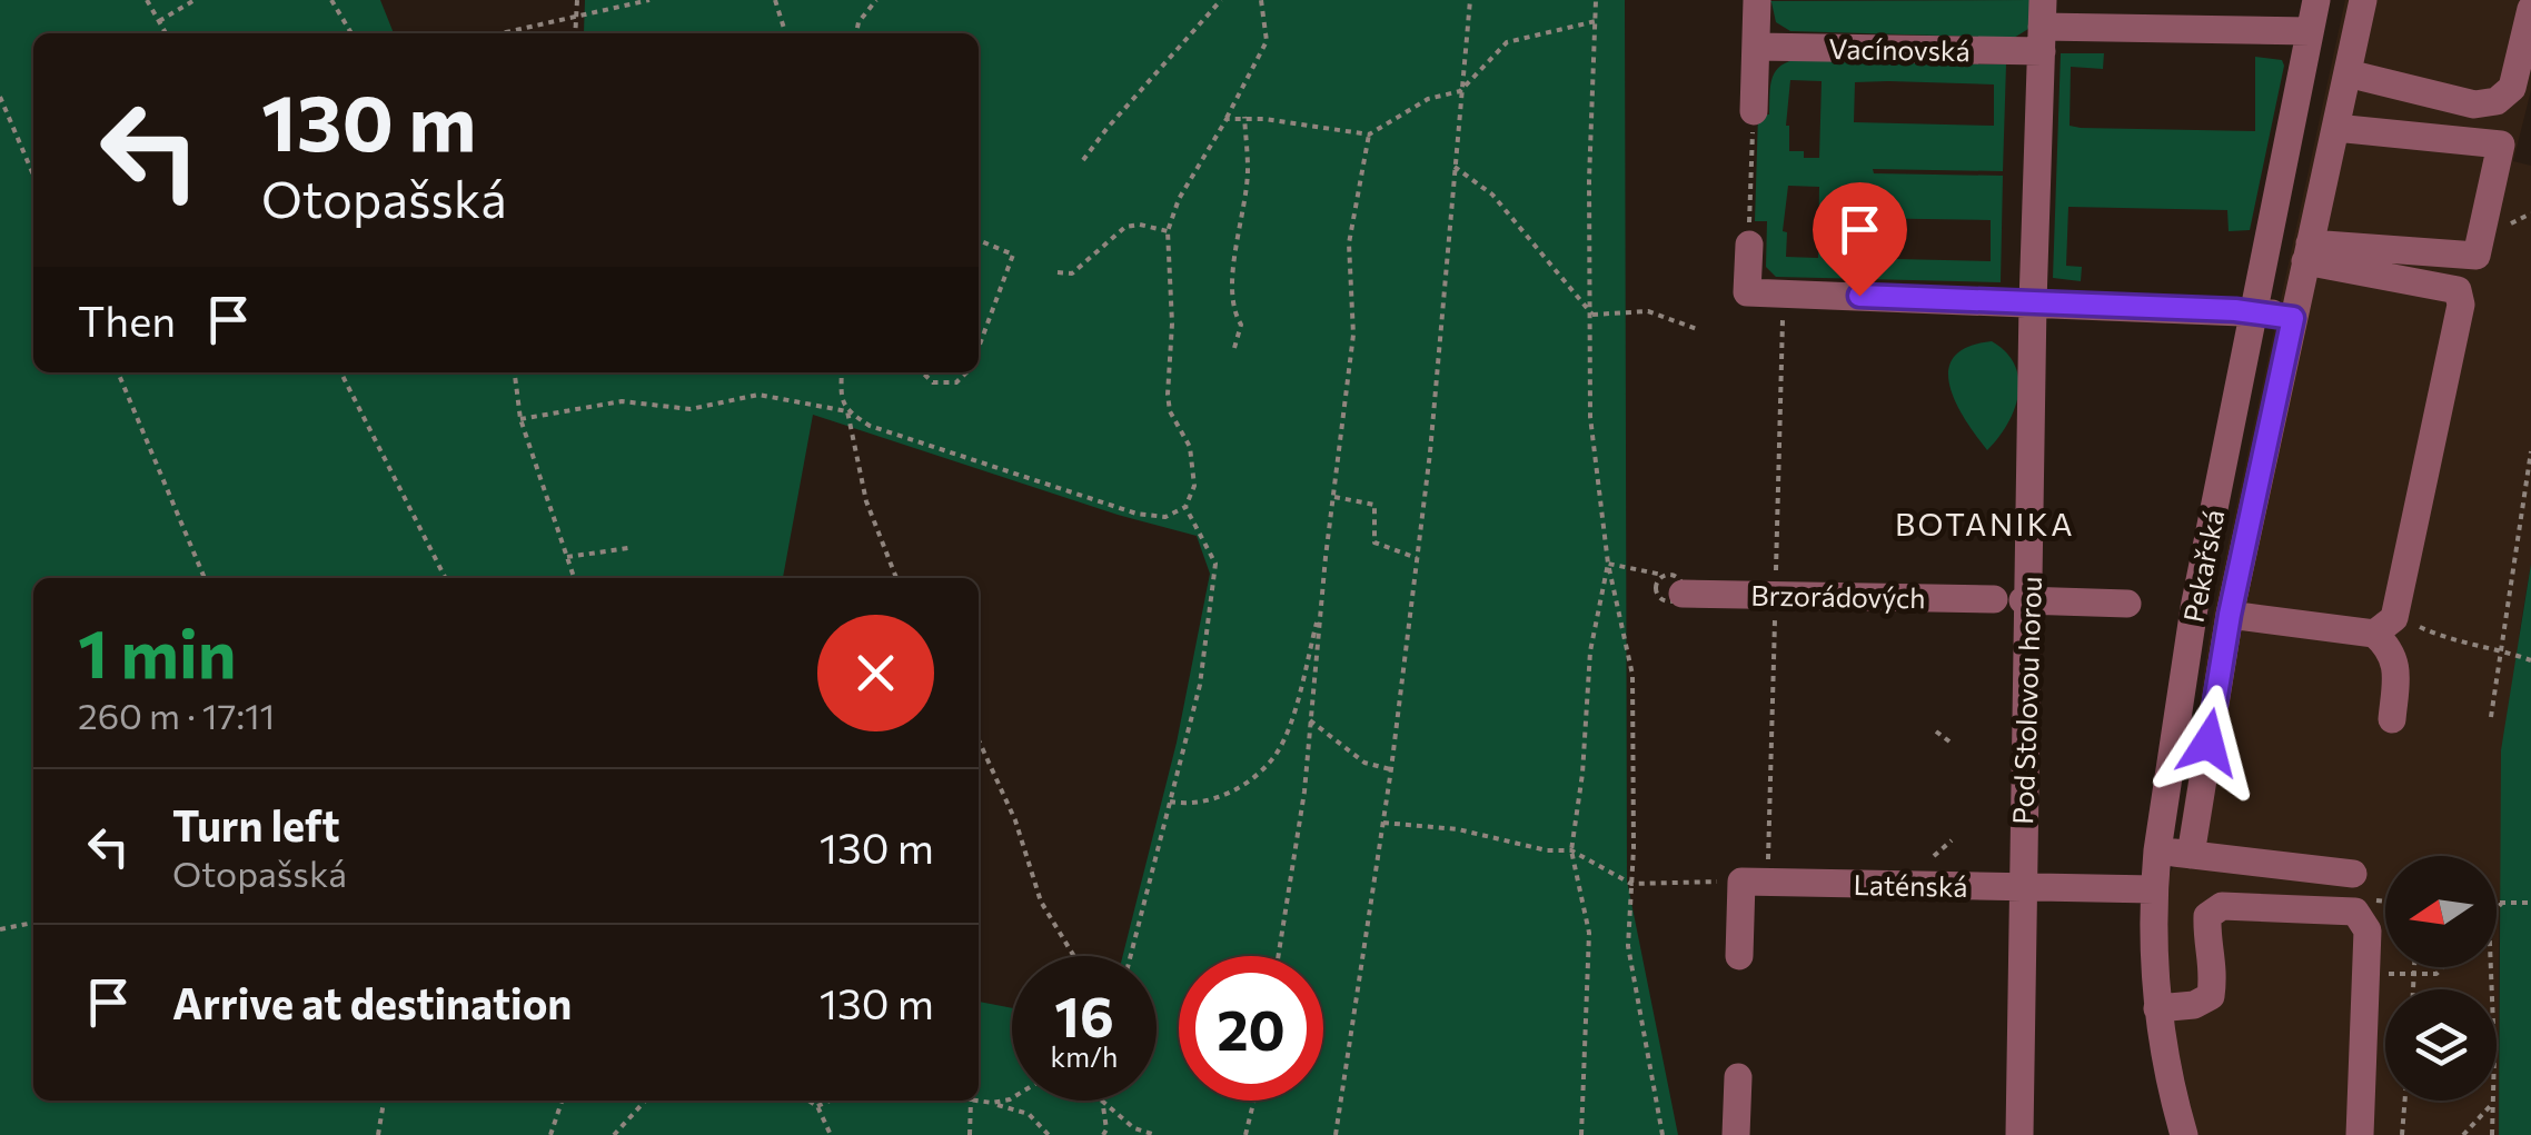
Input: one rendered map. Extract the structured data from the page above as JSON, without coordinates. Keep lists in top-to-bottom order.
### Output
{
  "streets": {
    "street": [
      "Vacínovská",
      "Pekařská",
      "Brzorádových",
      "Pod Stolovou horou",
      "Laténská"
    ]
  },
  "crossings": [
    ["Vacínovská", "Pekařská"],
    ["Vacínovská", "Pod Stolovou horou"],
    ["Pekařská", "Laténská"],
    ["Brzorádových", "Pod Stolovou horou"],
    ["Pod Stolovou horou", "Laténská"]
  ],
  "districts": ["BOTANIKA"],
  "north": "left",
  "page": {
    "turn": ["130 m", "Otopašská"],
    "then": "Then",
    "heading": ["1 min", "260 m · 17:11"],
    "list": [
      {
        "name": "Turn left",
        "note": "Otopašská",
        "value": "130 m"
      },
      {
        "name": "Arrive at destination",
        "value": "130 m"
      }
    ],
    "speed": "16 km/h",
    "limit": "20"
  }
}
